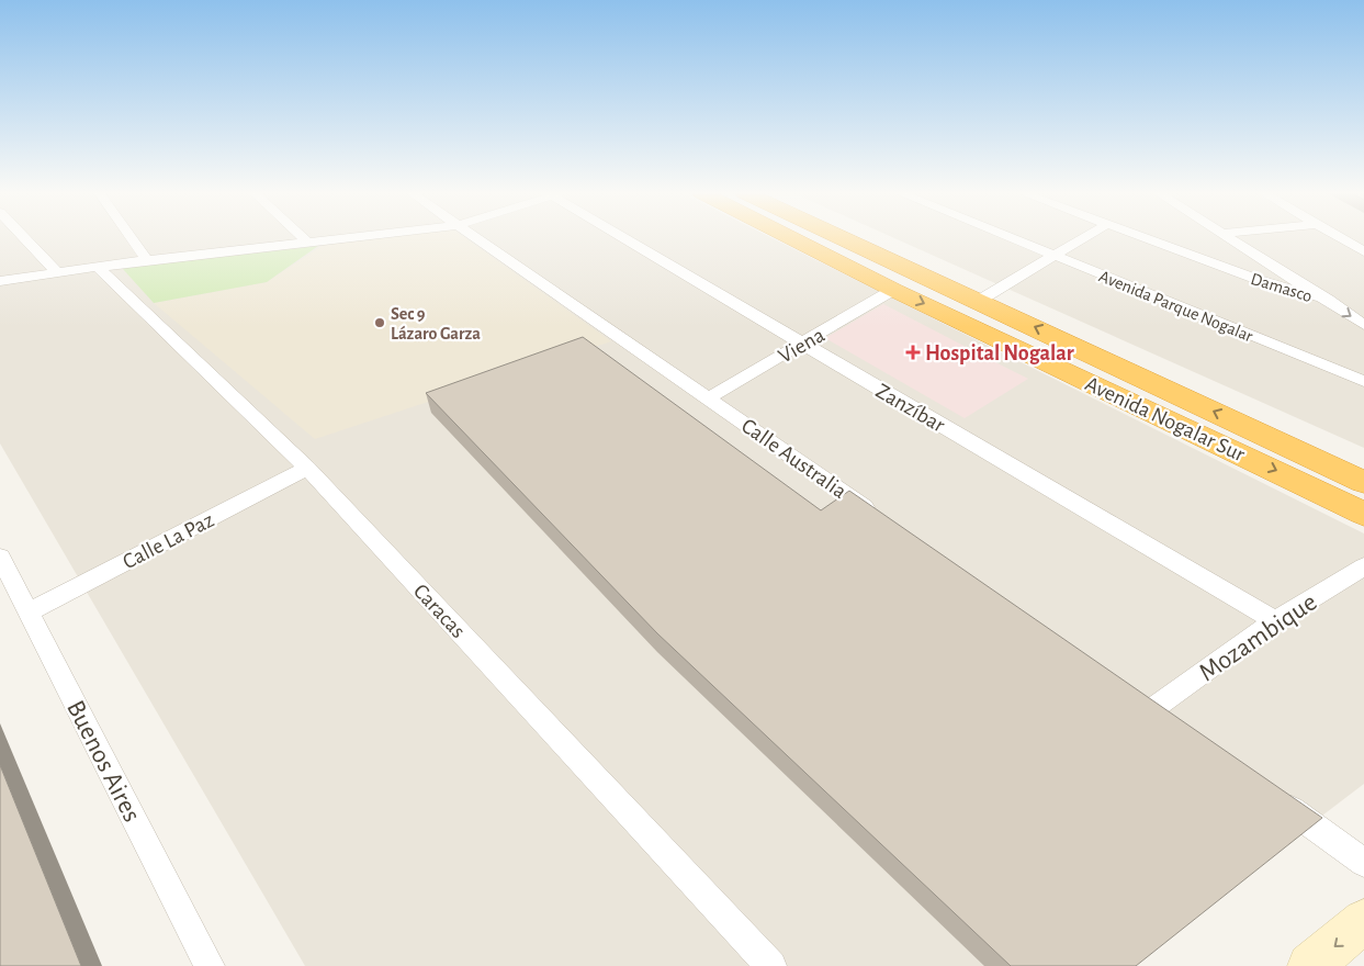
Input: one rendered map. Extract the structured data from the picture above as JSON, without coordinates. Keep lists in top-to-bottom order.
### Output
{
  "streets": {
    "highway": ["Avenida Nogalar Sur"],
    "street": [
      "Damasco",
      "Avenida Parque Nogalar",
      "Viena",
      "Zanzíbar",
      "Calle Australia",
      "Calle La Paz",
      "Caracas",
      "Mozambique",
      "Buenos Aires"
    ]
  },
  "crossings": [
    ["Viena", "Zanzíbar"],
    ["Viena", "Avenida Nogalar Sur"],
    ["Viena", "Calle Australia"],
    ["Zanzíbar", "Mozambique"],
    ["Calle La Paz", "Caracas"],
    ["Calle La Paz", "Buenos Aires"]
  ],
  "places": {
    "other": ["Sec 9 Lázaro Garza"],
    "health": ["Hospital Nogalar"]
  }
}
